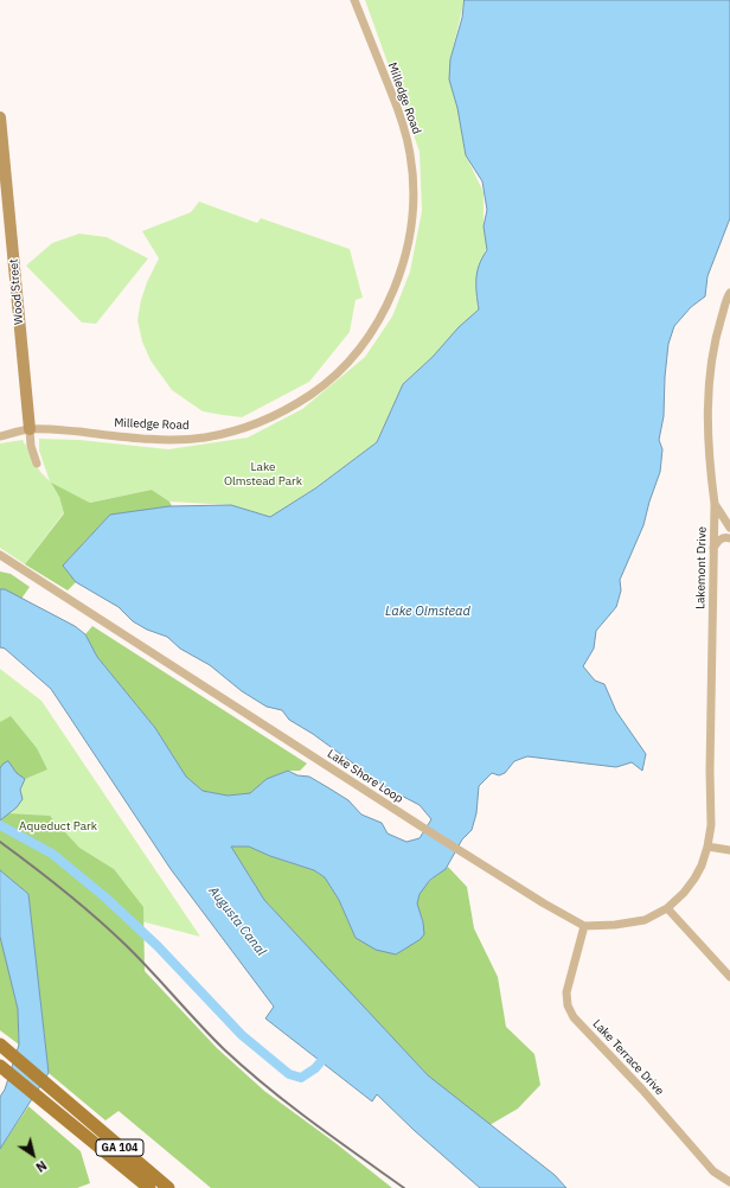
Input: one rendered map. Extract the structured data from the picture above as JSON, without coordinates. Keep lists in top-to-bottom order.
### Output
{
  "streets": {
    "main road": ["GA 104"],
    "street": [
      "Milledge Road",
      "Wood Street",
      "Lakemont Drive",
      "Lake Shore Loop",
      "Lake Terrace Drive"
    ]
  },
  "crossings": [
    ["Milledge Road", "Wood Street"],
    ["Lake Shore Loop", "Lake Terrace Drive"]
  ],
  "water": ["Lake Olmstead", "Augusta Canal"],
  "parks": ["Lake Olmstead Park", "Aqueduct Park"],
  "north": "bottom right"
}
